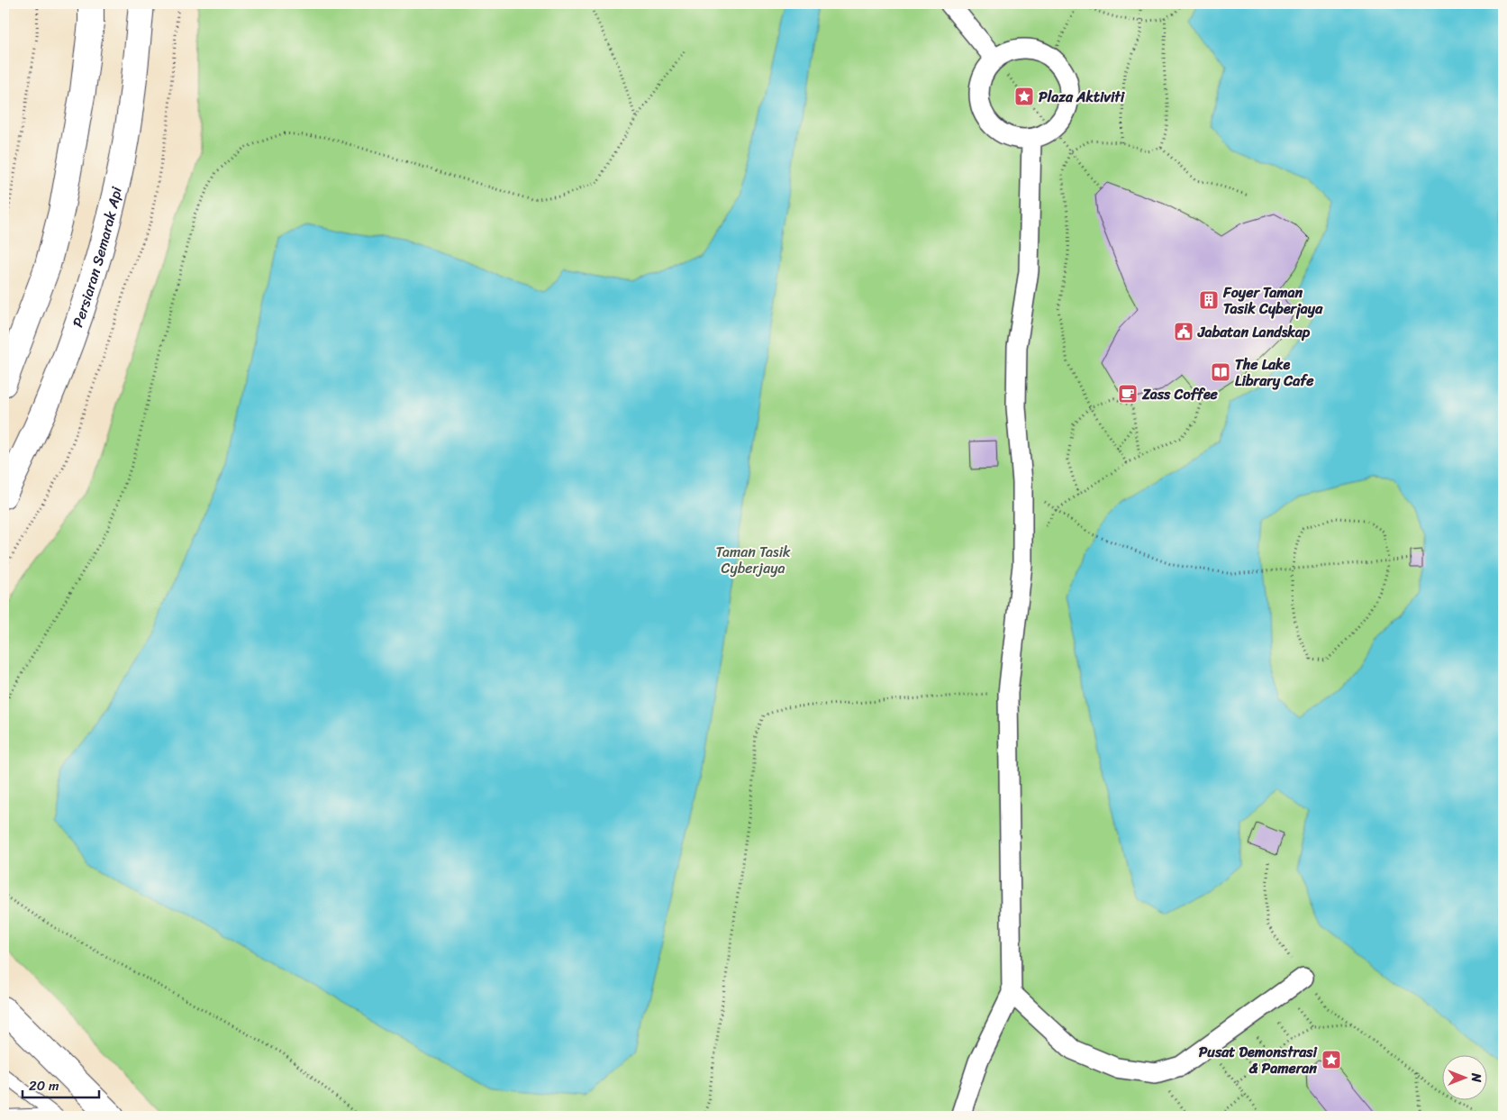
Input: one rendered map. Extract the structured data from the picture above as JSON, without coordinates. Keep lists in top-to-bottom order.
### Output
{
  "streets": {
    "main road": ["Persiaran Semarak Api"]
  },
  "parks": ["Taman Tasik Cyberjaya"],
  "places": {
    "place": ["Plaza Aktiviti", "Pusat Demonstrasi & Pameran"],
    "building": ["Foyer Taman Tasik Cyberjaya"],
    "public building": ["Jabatan Landskap"],
    "library": ["The Lake Library Cafe"],
    "cafe": ["Zass Coffee"]
  },
  "scale_bar": "20 m",
  "north": "right"
}
